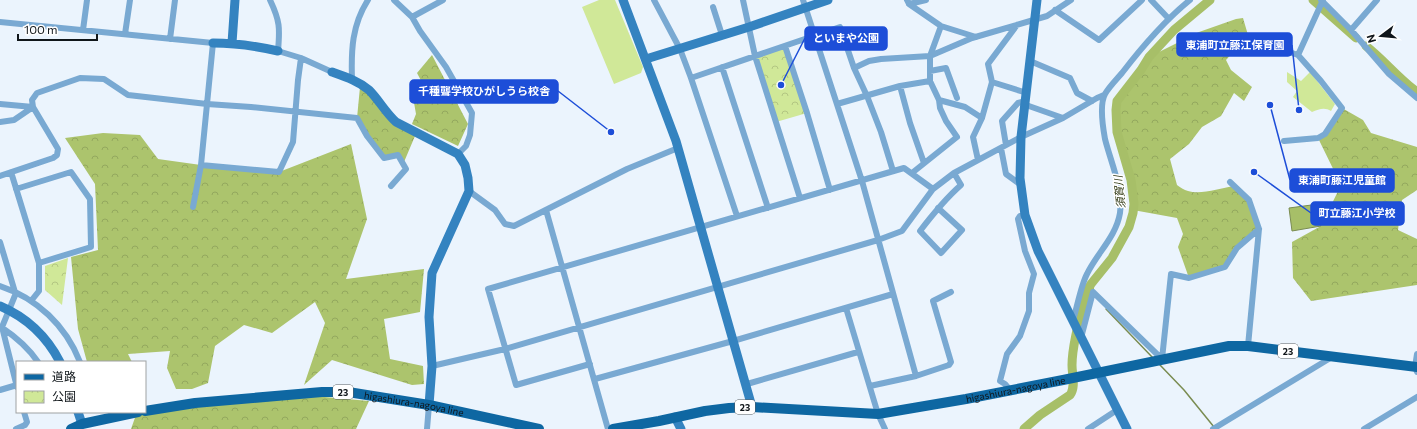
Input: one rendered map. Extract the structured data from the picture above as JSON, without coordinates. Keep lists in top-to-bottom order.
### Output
{
  "streets": {
    "main road": ["23", "higashiura-nagoya line"]
  },
  "water": ["須賀川"],
  "places": [
    "といまや公園",
    "東浦町藤江児童館",
    "東浦町立藤江保育園",
    "千種聾学校ひがしうら校舎",
    "町立藤江小学校"
  ],
  "legend": ["道路", "公園"],
  "scale_bar": "100 m",
  "north": "left"
}
